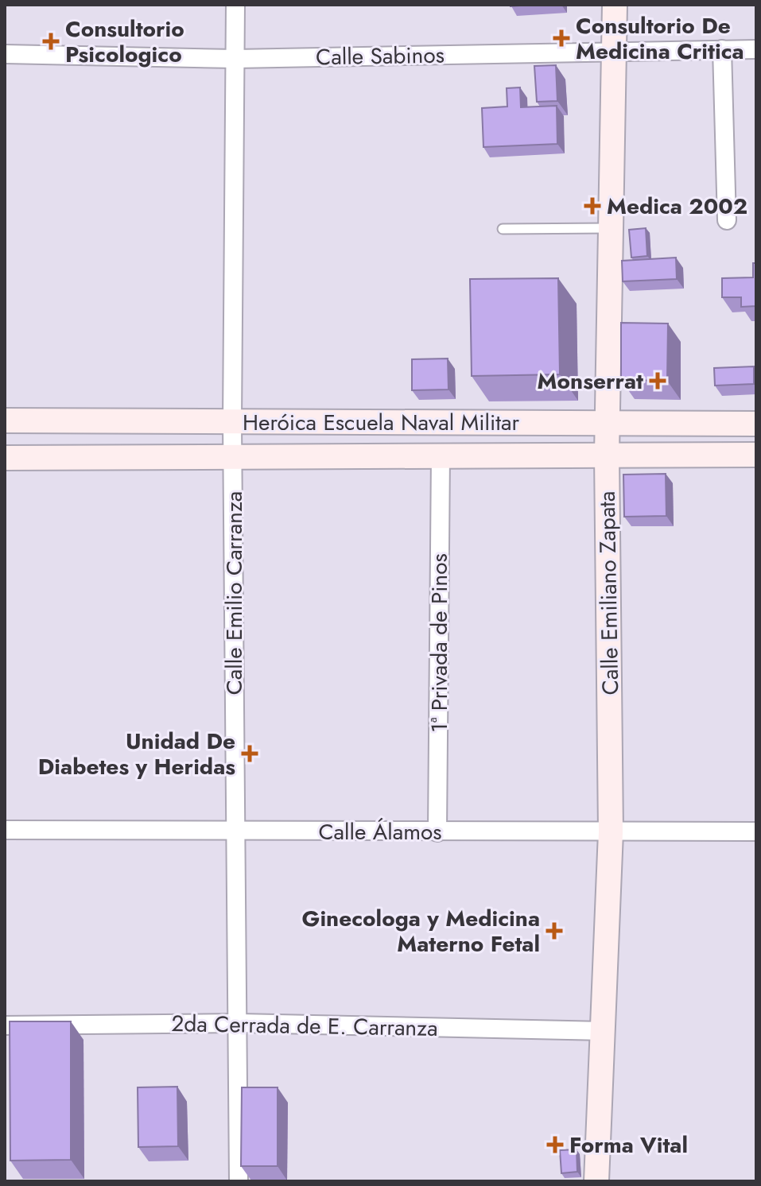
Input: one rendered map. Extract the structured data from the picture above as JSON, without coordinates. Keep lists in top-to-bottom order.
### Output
{
  "streets": {
    "street": [
      "Calle Sabinos",
      "Heróica Escuela Naval Militar",
      "Calle Emilio Carranza",
      "Calle Emiliano Zapata",
      "1ª Privada de Pinos",
      "Calle Álamos",
      "2da Cerrada de E. Carranza"
    ]
  },
  "crossings": [
    ["Calle Sabinos", "Calle Emilio Carranza"],
    ["Calle Sabinos", "Calle Emiliano Zapata"],
    ["Heróica Escuela Naval Militar", "Calle Emilio Carranza"],
    ["Heróica Escuela Naval Militar", "Calle Emiliano Zapata"],
    ["Heróica Escuela Naval Militar", "1ª Privada de Pinos"],
    ["Calle Emilio Carranza", "Calle Álamos"],
    ["Calle Emilio Carranza", "2da Cerrada de E. Carranza"],
    ["Calle Emiliano Zapata", "Calle Álamos"],
    ["Calle Emiliano Zapata", "2da Cerrada de E. Carranza"],
    ["1ª Privada de Pinos", "Calle Álamos"]
  ],
  "places": {
    "health": [
      "Consultorio De Medicina Critica",
      "Consultorio Psicologico",
      "Medica 2002",
      "Monserrat",
      "Unidad De Diabetes y Heridas",
      "Ginecologa y Medicina Materno Fetal",
      "Forma Vital"
    ]
  }
}
